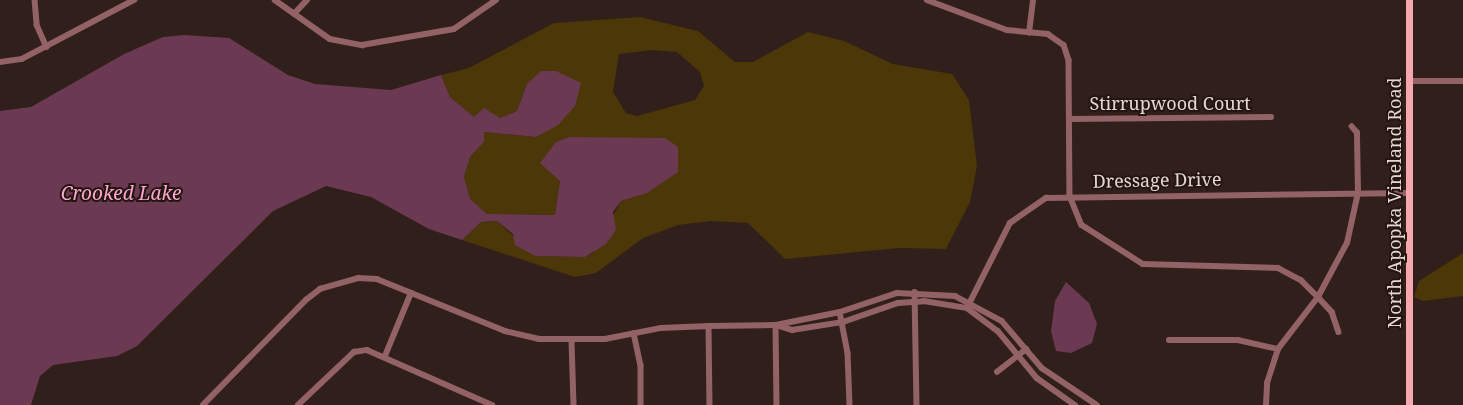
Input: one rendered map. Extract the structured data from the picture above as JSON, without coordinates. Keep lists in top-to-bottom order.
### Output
{
  "streets": {
    "main road": ["North Apopka Vineland Road"],
    "street": ["Stirrupwood Court", "Dressage Drive"]
  },
  "crossings": [
    ["Dressage Drive", "North Apopka Vineland Road"]
  ],
  "water": ["Crooked Lake"]
}
